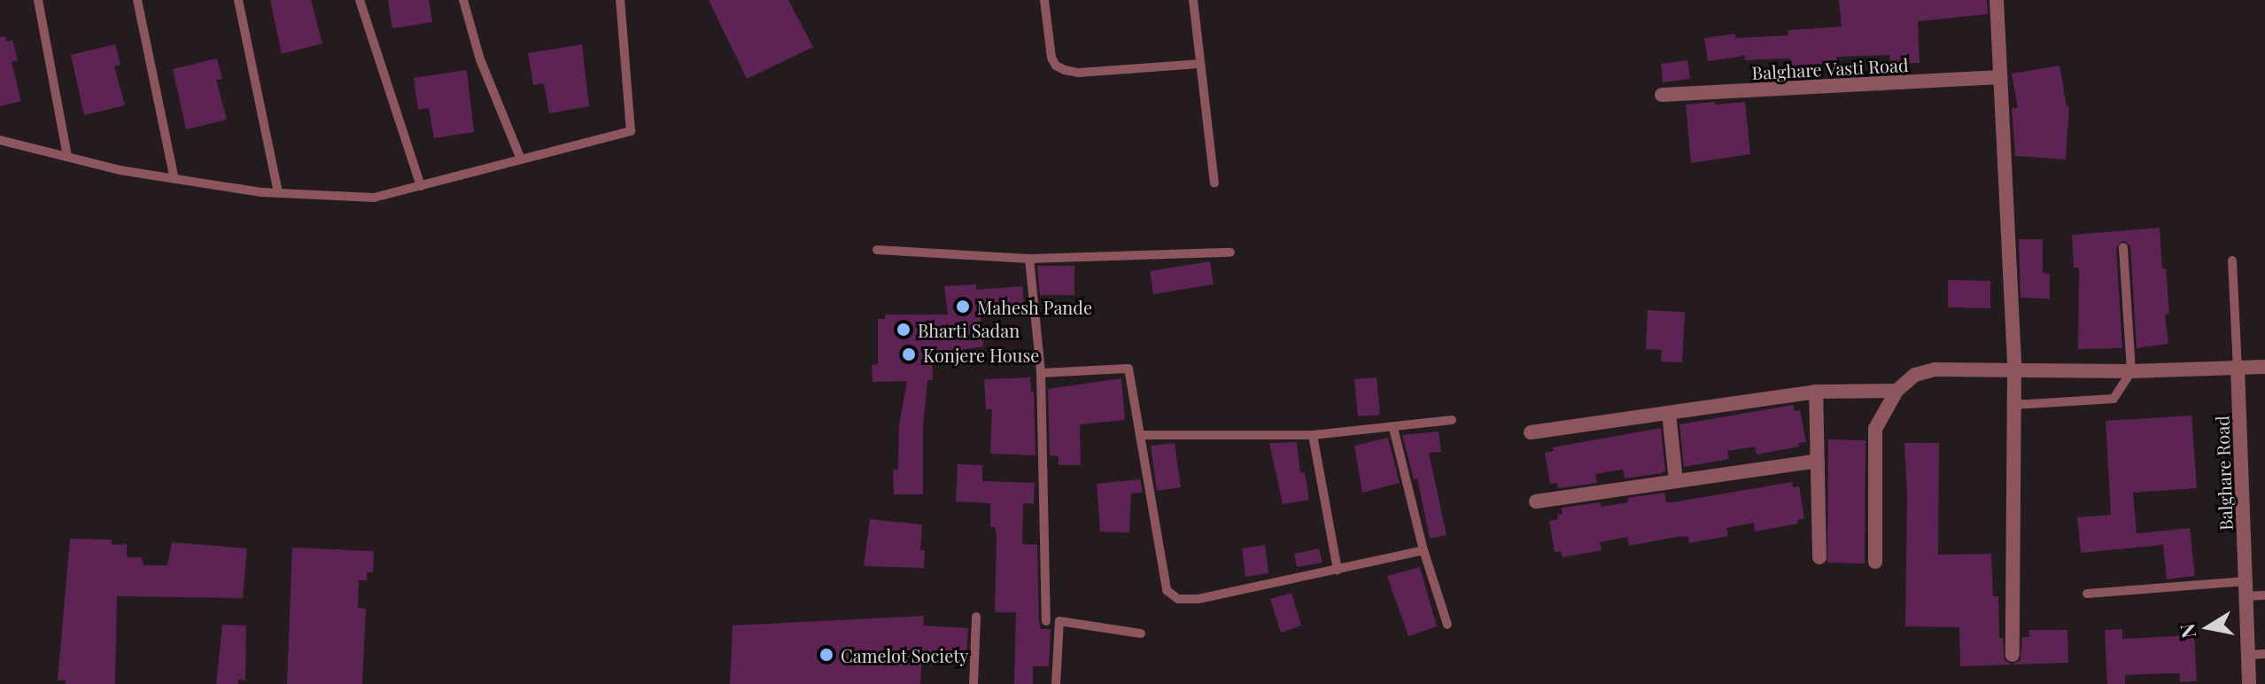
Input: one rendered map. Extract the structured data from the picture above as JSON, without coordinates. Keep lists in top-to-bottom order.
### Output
{
  "streets": {
    "street": ["Balghare Vasti Road", "Balghare Road"]
  },
  "places": [
    "Mahesh Pande",
    "Bharti Sadan",
    "Konjere House",
    "Camelot Society"
  ],
  "north": "left"
}
